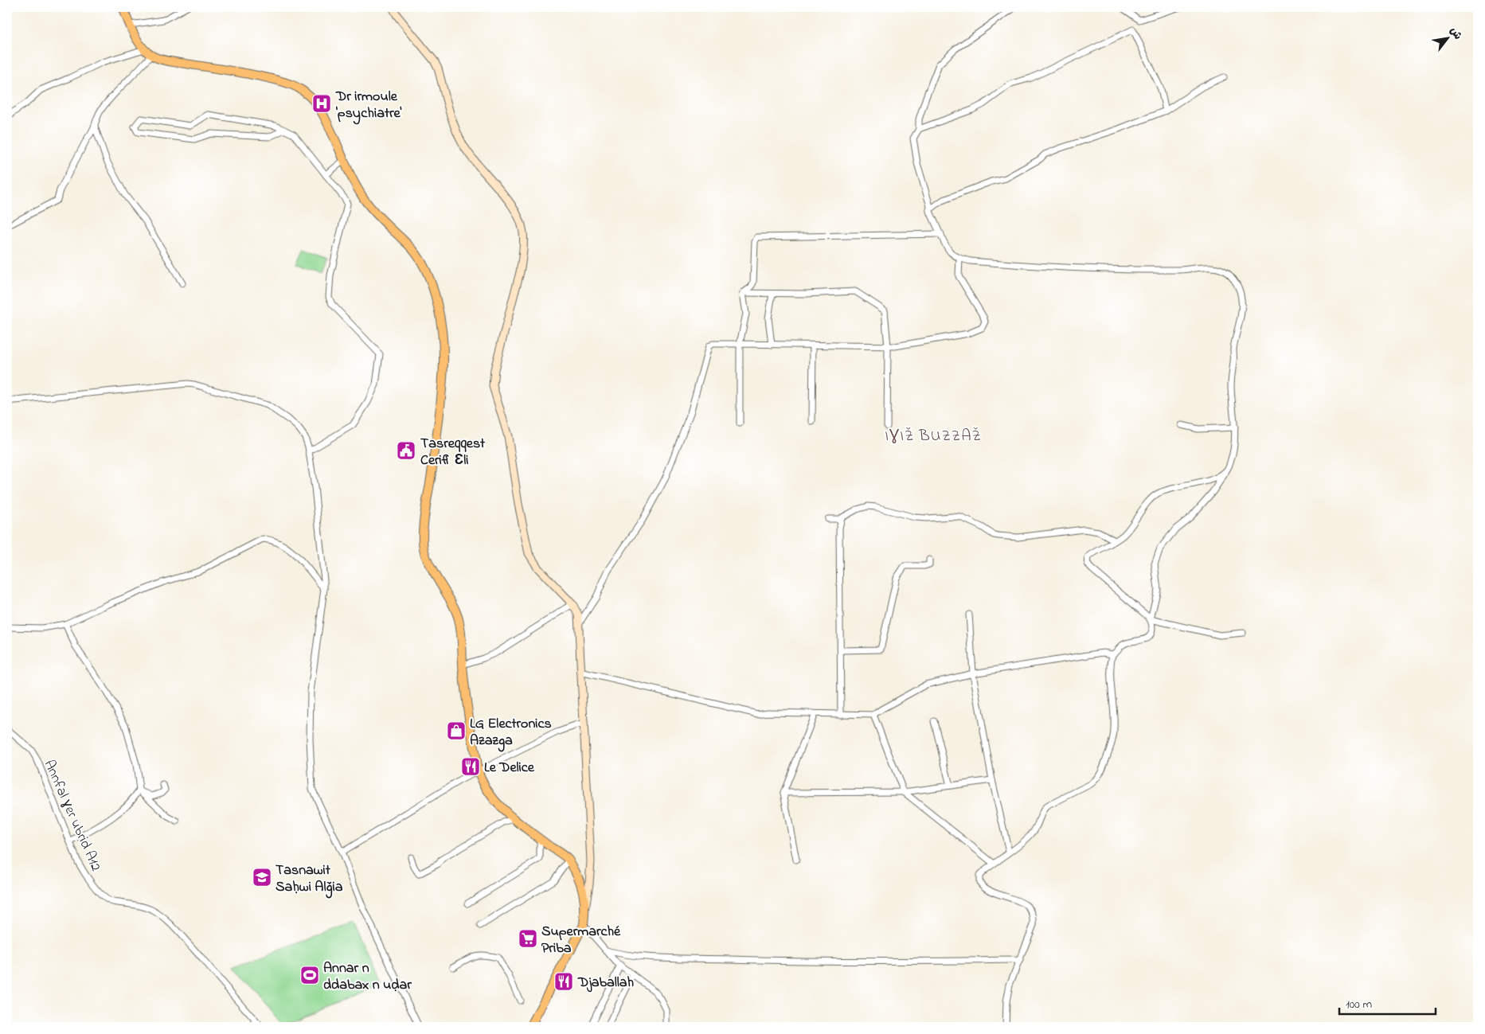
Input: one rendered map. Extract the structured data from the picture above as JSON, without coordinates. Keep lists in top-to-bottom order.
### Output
{
  "streets": {
    "street": ["Annfal ɣer ubrid A12"]
  },
  "districts": ["IƔIŽ BUZZAŽ"],
  "places": {
    "hospital": ["Dr irmoule 'psychiatre'"],
    "public building": ["Tasreqqest Cerifi Ɛli"],
    "shop": ["LG Electronics Azazga"],
    "restaurant": ["Le Delice", "Djaballah"],
    "school or university": ["Tasnawit Saḥwi Alǧia"],
    "supermarket": ["Supermarché Priba"],
    "sports": ["Annar n ddabax n uḍar"]
  },
  "scale_bar": "100 m",
  "north": "top right"
}
